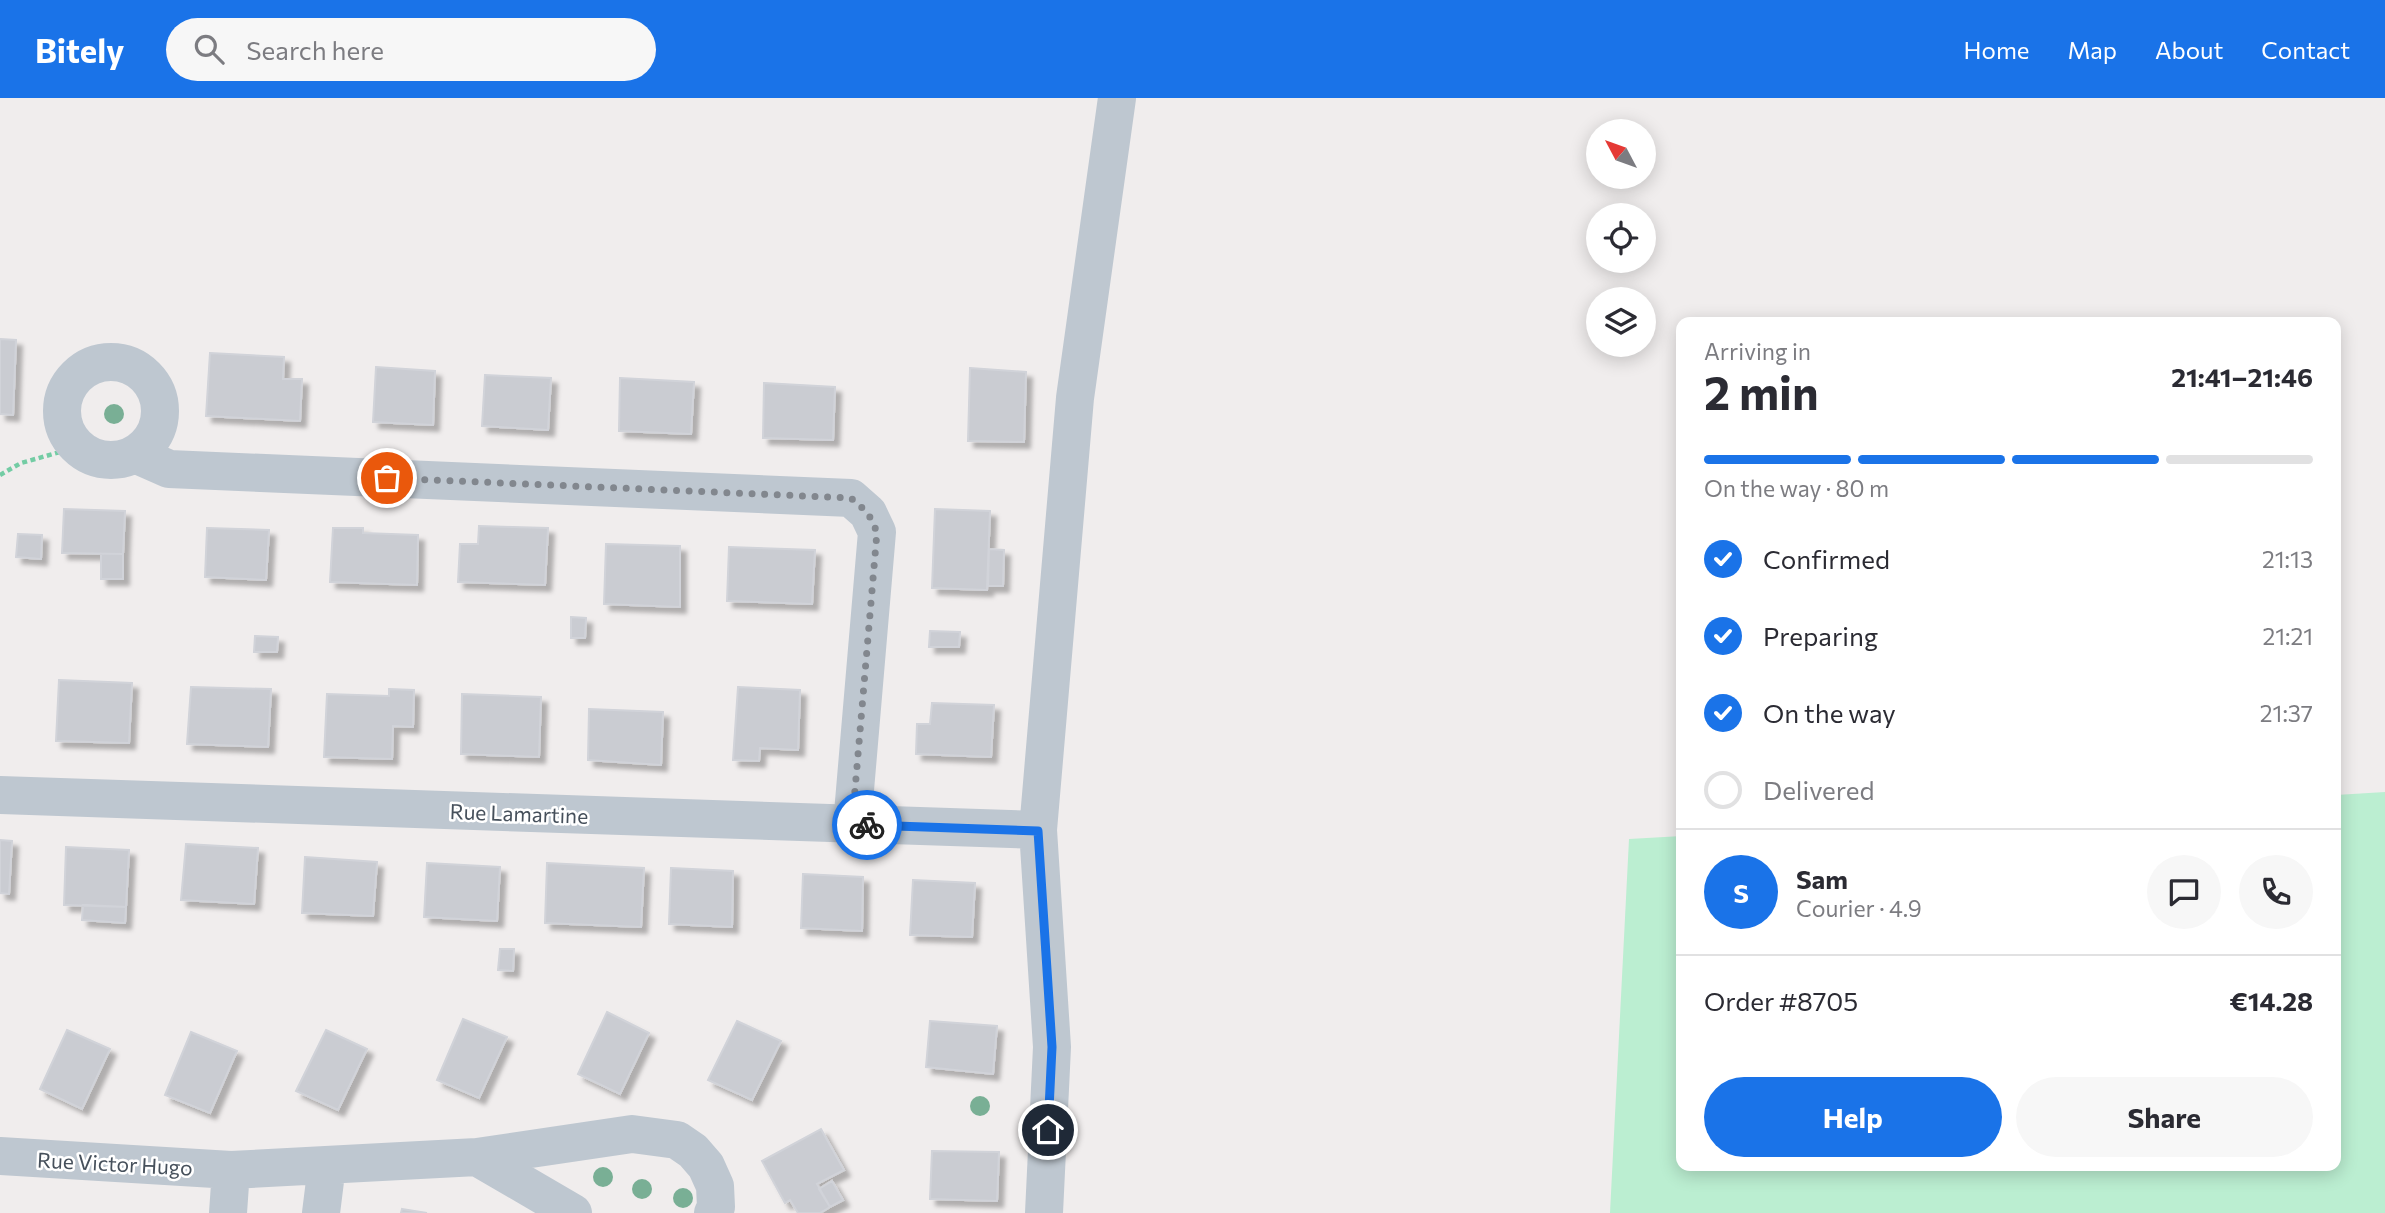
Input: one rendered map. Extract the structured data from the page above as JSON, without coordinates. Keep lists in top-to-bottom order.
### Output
{
  "streets": {
    "street": ["Rue Lamartine", "Rue Victor Hugo"]
  },
  "north": "top left",
  "page": {
    "header": "Bitely",
    "search": "Search here",
    "nav": [
      "Home",
      "Map",
      "About",
      "Contact"
    ],
    "heading": ["2 min", "Arriving in", "21:41–21:46"],
    "panel": [
      "Sam",
      "Courier · 4.9",
      "Order #8705",
      "€14.28"
    ],
    "bar": "On the way · 80 m",
    "list": [
      ["Confirmed", "21:13"],
      ["Preparing", "21:21"],
      ["On the way", "21:37"],
      "Delivered"
    ],
    "round": "S",
    "buttons": ["Help", "Share"]
  }
}
